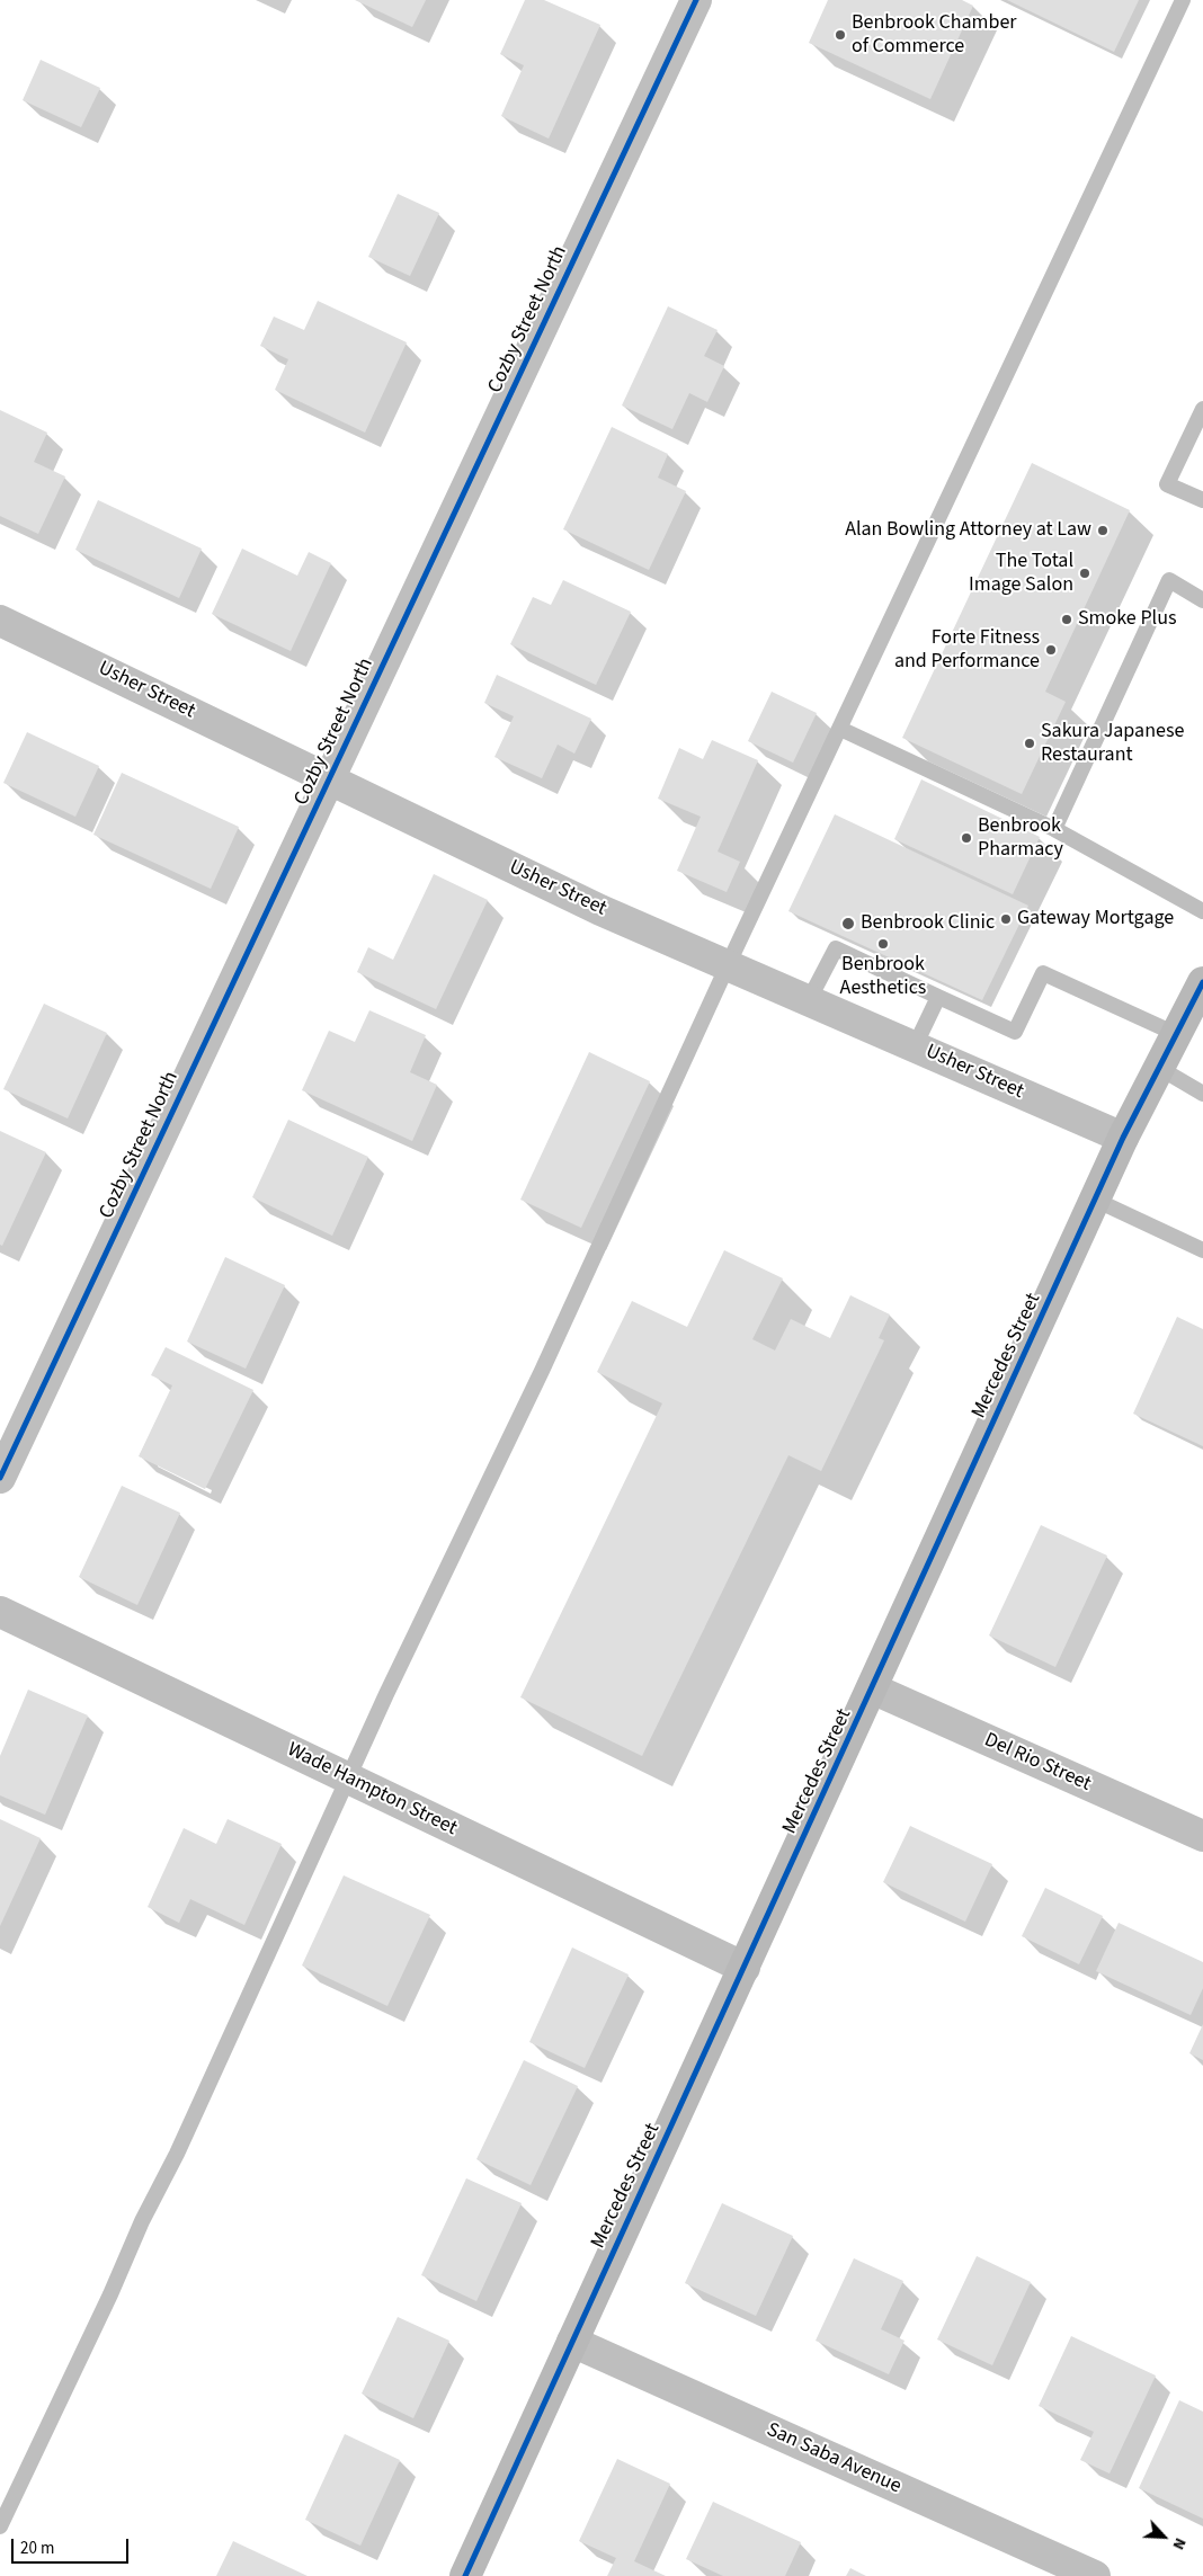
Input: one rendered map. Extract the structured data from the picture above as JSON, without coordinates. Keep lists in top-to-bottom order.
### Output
{
  "streets": {
    "street": [
      "Cozby Street North",
      "Usher Street",
      "Mercedes Street",
      "Del Rio Street",
      "Wade Hampton Street",
      "San Saba Avenue"
    ]
  },
  "crossings": [
    ["Cozby Street North", "Usher Street"],
    ["Usher Street", "Mercedes Street"],
    ["Mercedes Street", "Del Rio Street"],
    ["Mercedes Street", "Wade Hampton Street"],
    ["Mercedes Street", "San Saba Avenue"]
  ],
  "places": [
    "Benbrook Chamber of Commerce",
    "Alan Bowling Attorney at Law",
    "The Total Image Salon",
    "Smoke Plus",
    "Forte Fitness and Performance",
    "Sakura Japanese Restaurant",
    "Benbrook Pharmacy",
    "Gateway Mortgage",
    "Benbrook Clinic",
    "Benbrook Aesthetics"
  ],
  "scale_bar": "20 m",
  "north": "bottom right"
}
